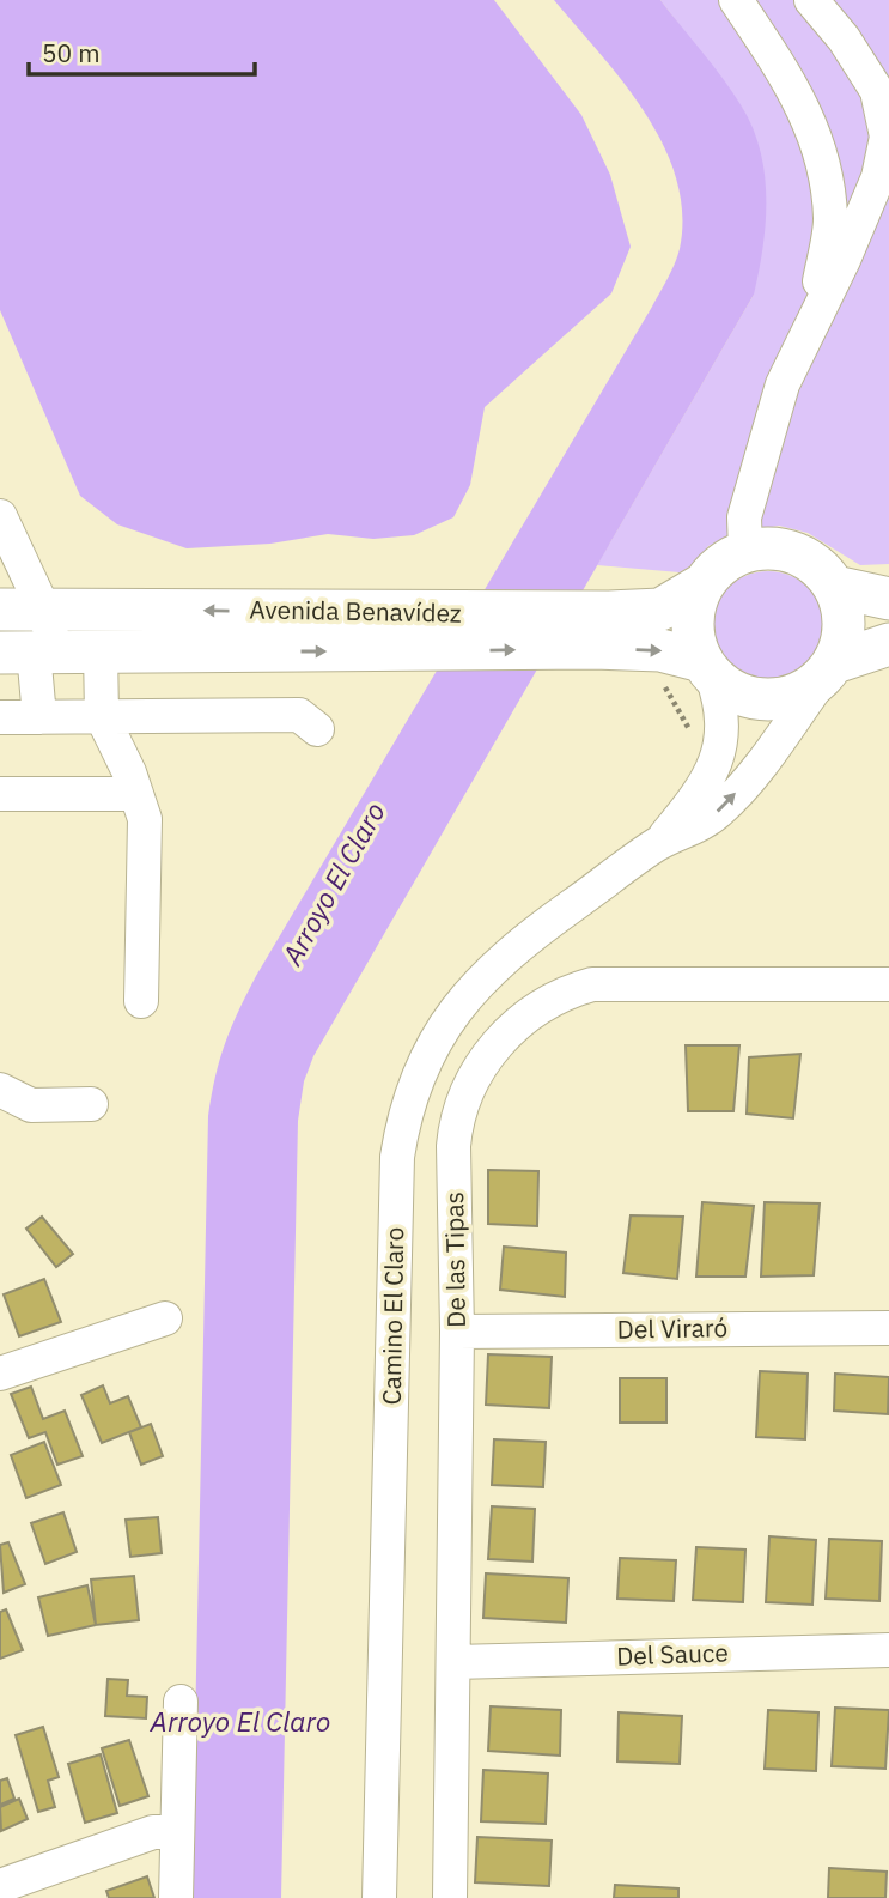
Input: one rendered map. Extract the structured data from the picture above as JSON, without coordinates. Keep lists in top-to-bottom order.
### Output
{
  "streets": {
    "main road": ["Avenida Benavídez"],
    "street": [
      "De las Tipas",
      "Camino El Claro",
      "Del Viraró",
      "Del Sauce"
    ]
  },
  "crossings": [
    ["Avenida Benavídez", "Camino El Claro"],
    ["De las Tipas", "Del Viraró"],
    ["De las Tipas", "Del Sauce"]
  ],
  "water": ["Arroyo El Claro"],
  "scale_bar": "50 m"
}
